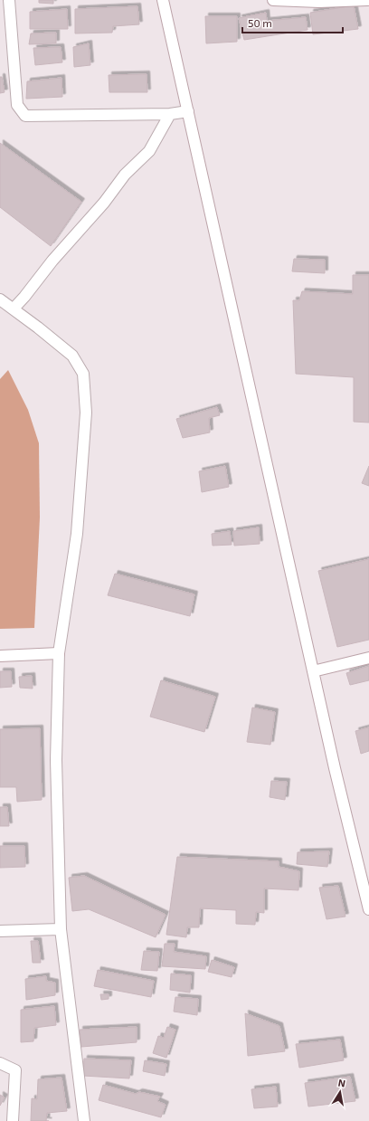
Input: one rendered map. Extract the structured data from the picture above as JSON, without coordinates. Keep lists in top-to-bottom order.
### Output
{
  "scale_bar": "50 m",
  "north": "top"
}
